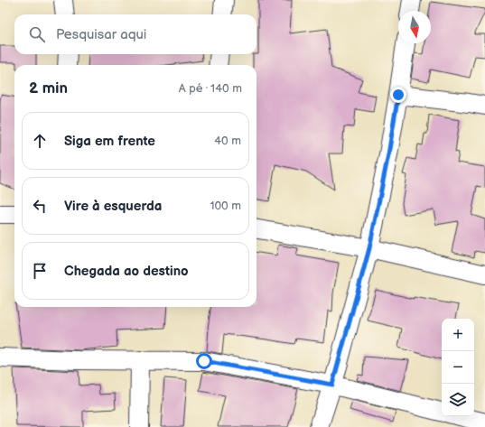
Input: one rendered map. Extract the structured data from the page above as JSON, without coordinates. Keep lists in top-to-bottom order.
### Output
{
  "north": "bottom",
  "page": {
    "search": "Pesquisar aqui",
    "heading": ["2 min", "A pé · 140 m"],
    "list": [
      ["Siga em frente", "40 m"],
      ["Vire à esquerda", "100 m"],
      "Chegada ao destino"
    ],
    "map_buttons": ["+", "−"]
  }
}
